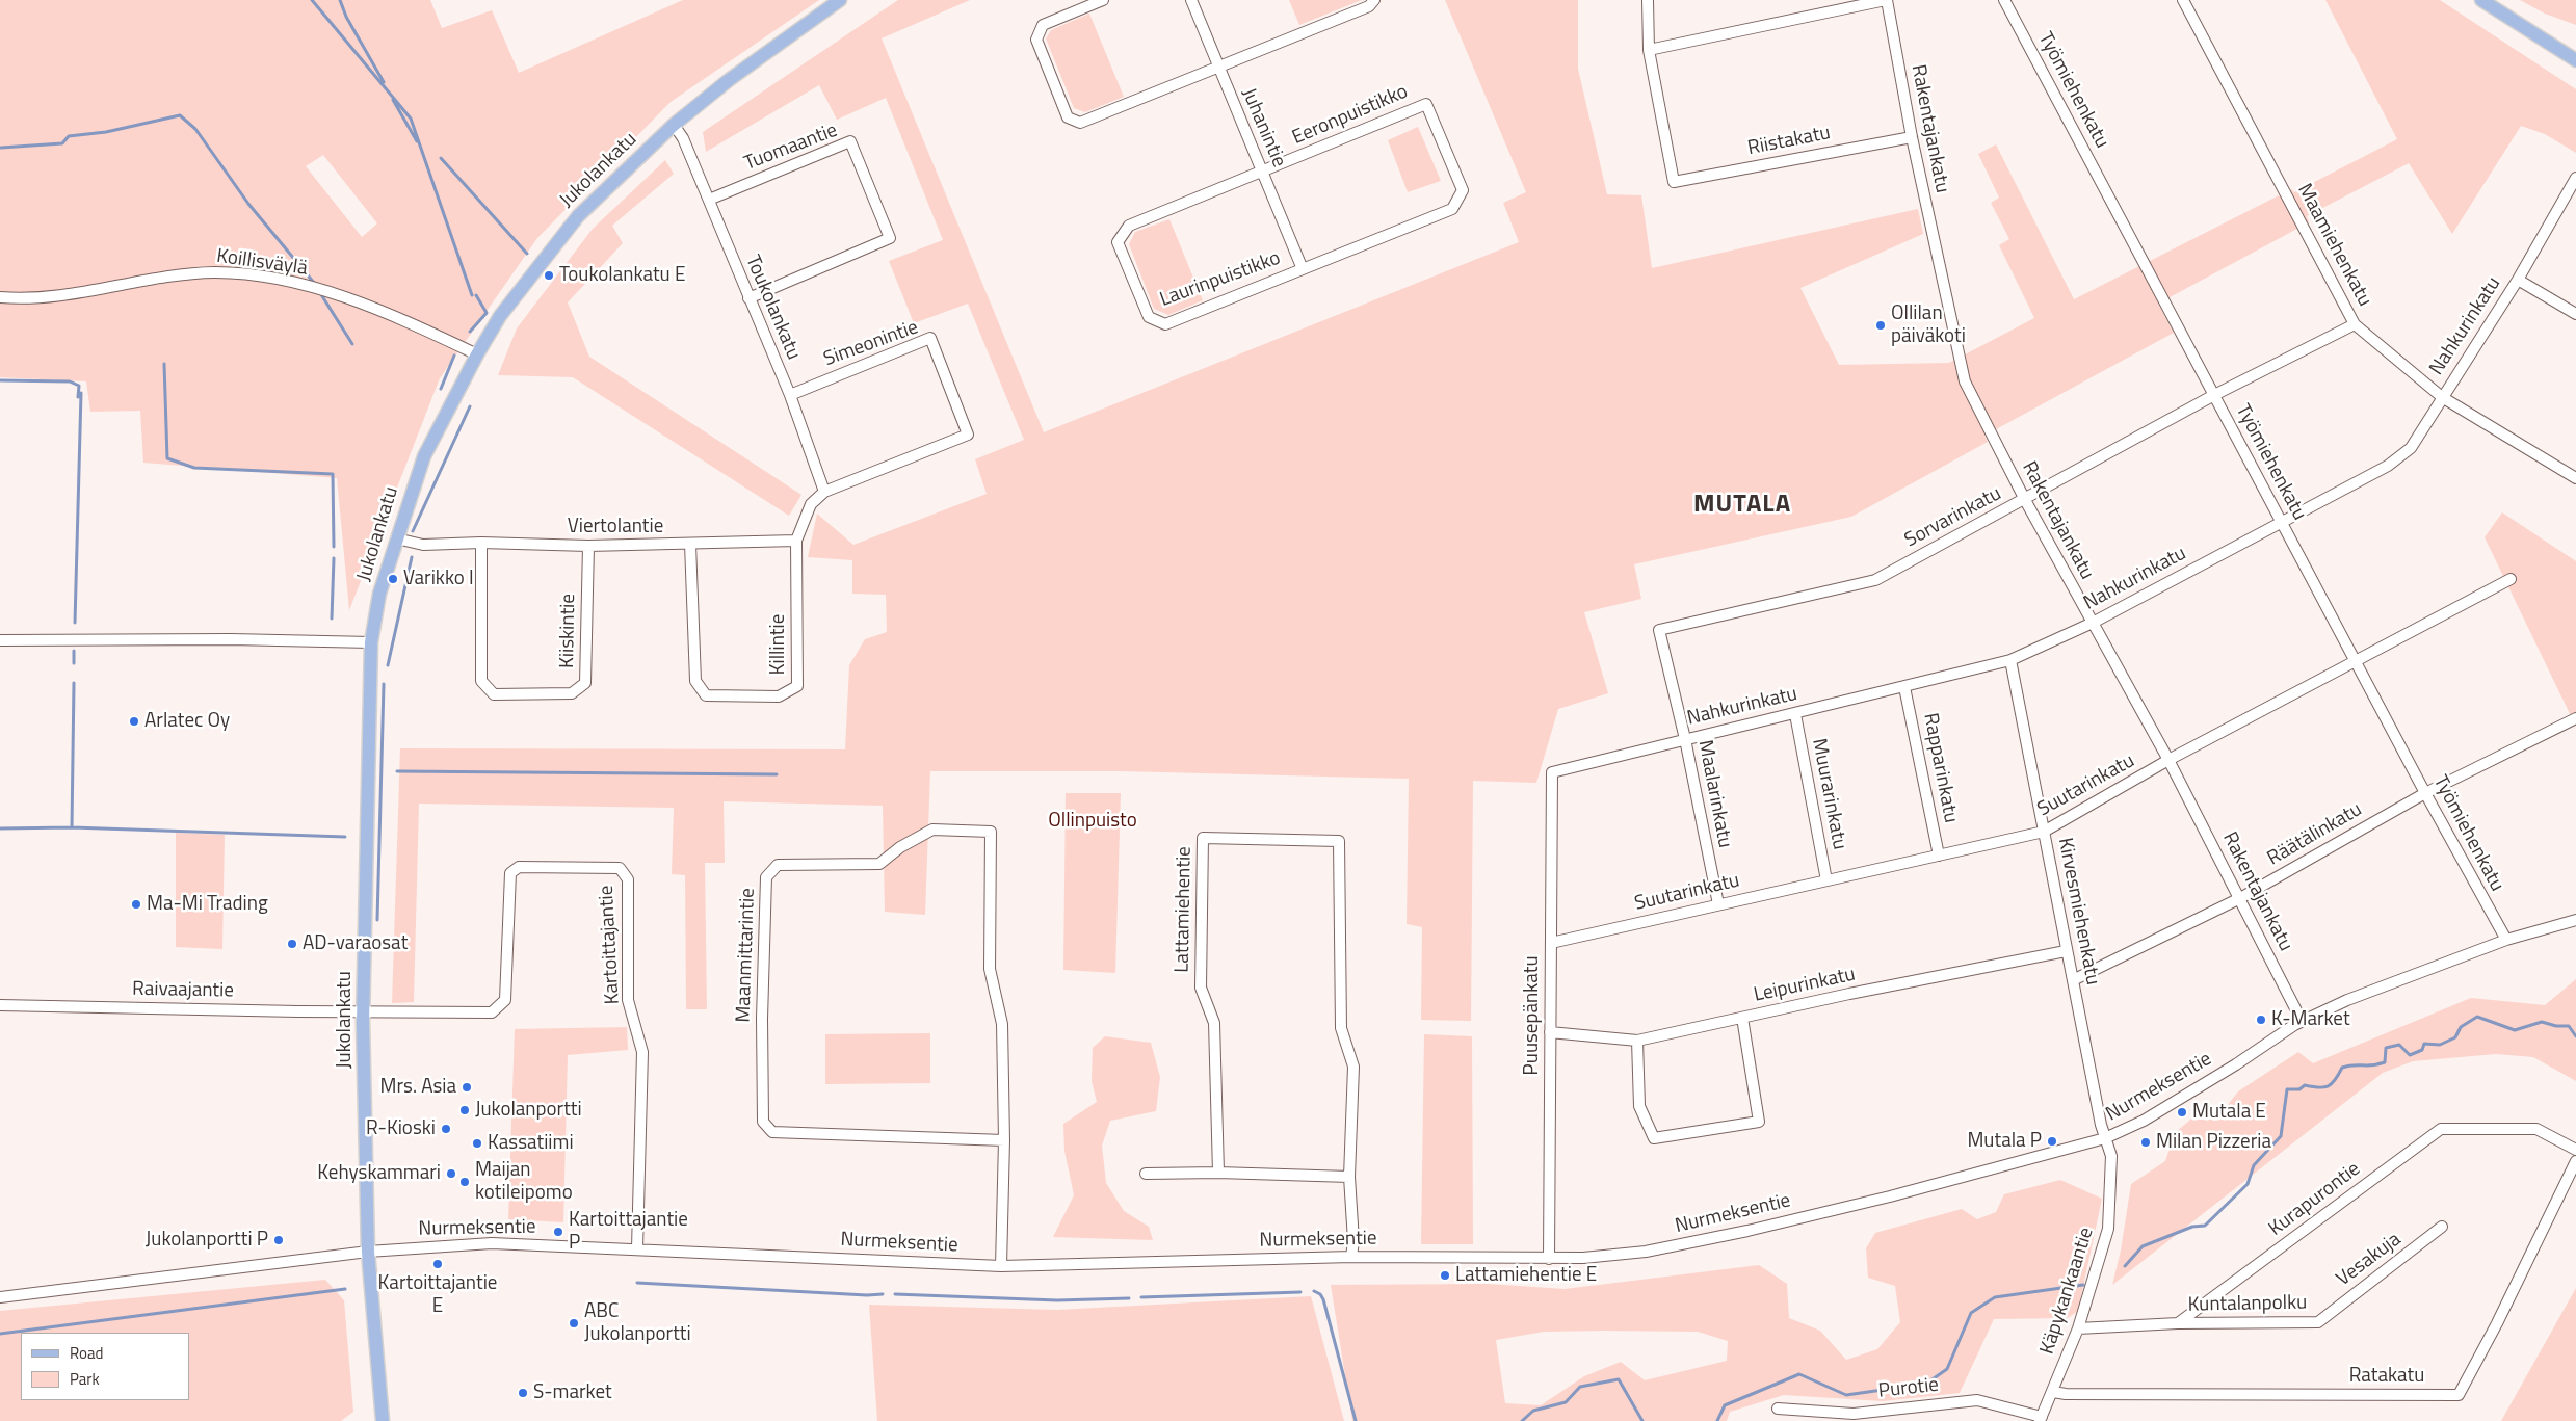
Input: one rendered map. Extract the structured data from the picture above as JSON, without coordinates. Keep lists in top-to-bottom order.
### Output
{
  "streets": {
    "main road": ["Jukolankatu"],
    "street": [
      "Työmiehenkatu",
      "Eeronpuistikko",
      "Juhanintie",
      "Rakentajankatu",
      "Riistakatu",
      "Tuomaantie",
      "Maamiehenkatu",
      "Koillisväylä",
      "Laurinpuistikko",
      "Toukolankatu",
      "Nahkurinkatu",
      "Simeonintie",
      "Sorvarinkatu",
      "Viertolantie",
      "Kiiskintie",
      "Killintie",
      "Rapparinkatu",
      "Suutarinkatu",
      "Maalarinkatu",
      "Muurarinkatu",
      "Räätälinkatu",
      "Lattamiehentie",
      "Kirvesmiehenkatu",
      "Kartoittajantie",
      "Maanmittarintie",
      "Leipurinkatu",
      "Raivaajantie",
      "Puusepänkatu",
      "Nurmeksentie",
      "Kurapurontie",
      "Vesakuja",
      "Käpykankaantie",
      "Kuntalanpolku",
      "Ratakatu",
      "Purotie"
    ]
  },
  "crossings": [
    ["Työmiehenkatu", "Nahkurinkatu"],
    ["Työmiehenkatu", "Sorvarinkatu"],
    ["Työmiehenkatu", "Suutarinkatu"],
    ["Työmiehenkatu", "Räätälinkatu"],
    ["Työmiehenkatu", "Nurmeksentie"],
    ["Eeronpuistikko", "Juhanintie"],
    ["Eeronpuistikko", "Laurinpuistikko"],
    ["Juhanintie", "Laurinpuistikko"],
    ["Rakentajankatu", "Riistakatu"],
    ["Rakentajankatu", "Nahkurinkatu"],
    ["Rakentajankatu", "Sorvarinkatu"],
    ["Rakentajankatu", "Suutarinkatu"],
    ["Rakentajankatu", "Räätälinkatu"],
    ["Rakentajankatu", "Nurmeksentie"],
    ["Tuomaantie", "Toukolankatu"],
    ["Jukolankatu", "Koillisväylä"],
    ["Jukolankatu", "Toukolankatu"],
    ["Jukolankatu", "Viertolantie"],
    ["Jukolankatu", "Kartoittajantie"],
    ["Jukolankatu", "Raivaajantie"],
    ["Jukolankatu", "Nurmeksentie"],
    ["Maamiehenkatu", "Nahkurinkatu"],
    ["Maamiehenkatu", "Sorvarinkatu"],
    ["Toukolankatu", "Simeonintie"],
    ["Nahkurinkatu", "Rapparinkatu"],
    ["Nahkurinkatu", "Maalarinkatu"],
    ["Nahkurinkatu", "Muurarinkatu"],
    ["Nahkurinkatu", "Kirvesmiehenkatu"],
    ["Nahkurinkatu", "Puusepänkatu"],
    ["Sorvarinkatu", "Maalarinkatu"],
    ["Viertolantie", "Kiiskintie"],
    ["Viertolantie", "Killintie"],
    ["Rapparinkatu", "Suutarinkatu"],
    ["Suutarinkatu", "Maalarinkatu"],
    ["Suutarinkatu", "Muurarinkatu"],
    ["Suutarinkatu", "Kirvesmiehenkatu"],
    ["Suutarinkatu", "Puusepänkatu"],
    ["Räätälinkatu", "Kirvesmiehenkatu"],
    ["Lattamiehentie", "Nurmeksentie"],
    ["Kirvesmiehenkatu", "Leipurinkatu"],
    ["Kirvesmiehenkatu", "Nurmeksentie"],
    ["Kirvesmiehenkatu", "Käpykankaantie"],
    ["Kartoittajantie", "Raivaajantie"],
    ["Kartoittajantie", "Nurmeksentie"],
    ["Maanmittarintie", "Nurmeksentie"],
    ["Leipurinkatu", "Puusepänkatu"],
    ["Puusepänkatu", "Nurmeksentie"],
    ["Nurmeksentie", "Käpykankaantie"],
    ["Kurapurontie", "Kuntalanpolku"],
    ["Vesakuja", "Kuntalanpolku"],
    ["Käpykankaantie", "Ratakatu"],
    ["Käpykankaantie", "Purotie"]
  ],
  "districts": ["MUTALA"],
  "parks": ["Ollinpuisto"],
  "places": [
    "Toukolankatu E",
    "Ollilan päiväkoti",
    "Varikko I",
    "Arlatec Oy",
    "Ma-Mi Trading",
    "AD-varaosat",
    "K-Market",
    "Mrs. Asia",
    "Jukolanportti",
    "Mutala E",
    "R-Kioski",
    "Mutala P",
    "Milan Pizzeria",
    "Kassatiimi",
    "Kehyskammari",
    "Maijan kotileipomo",
    "Kartoittajantie P",
    "Jukolanportti P",
    "Kartoittajantie E",
    "Lattamiehentie E",
    "ABC Jukolanportti",
    "S-market"
  ],
  "legend": ["Road", "Park"]
}
